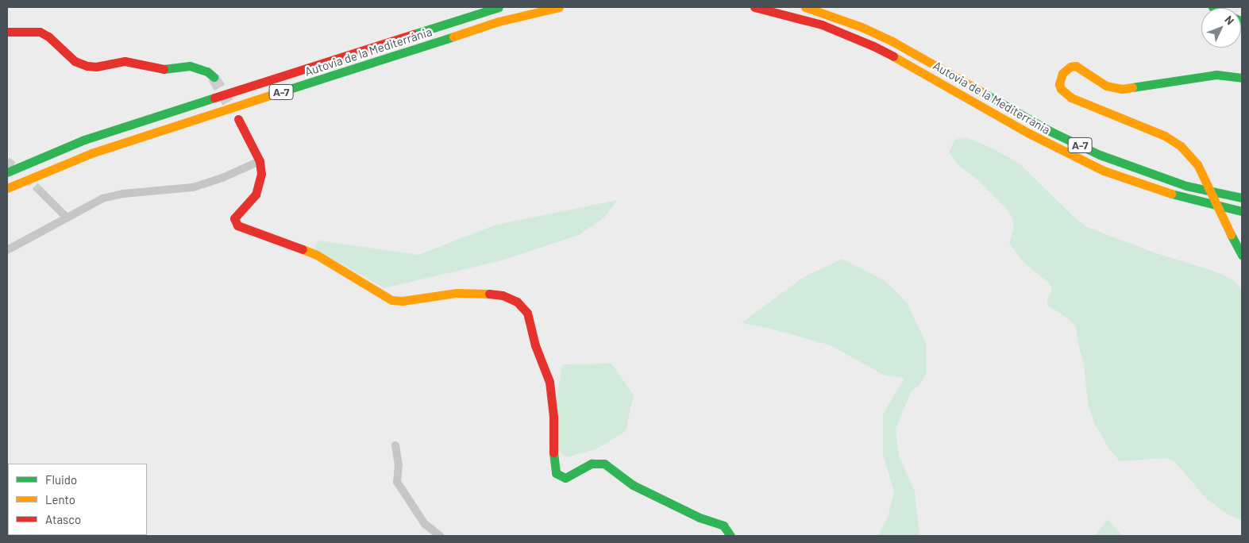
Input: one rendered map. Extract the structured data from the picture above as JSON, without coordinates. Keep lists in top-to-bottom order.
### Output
{
  "streets": {
    "main road": ["Autovia de la Mediterrània", "A-7"]
  },
  "legend": ["Fluido", "Lento", "Atasco"],
  "north": "top right"
}
